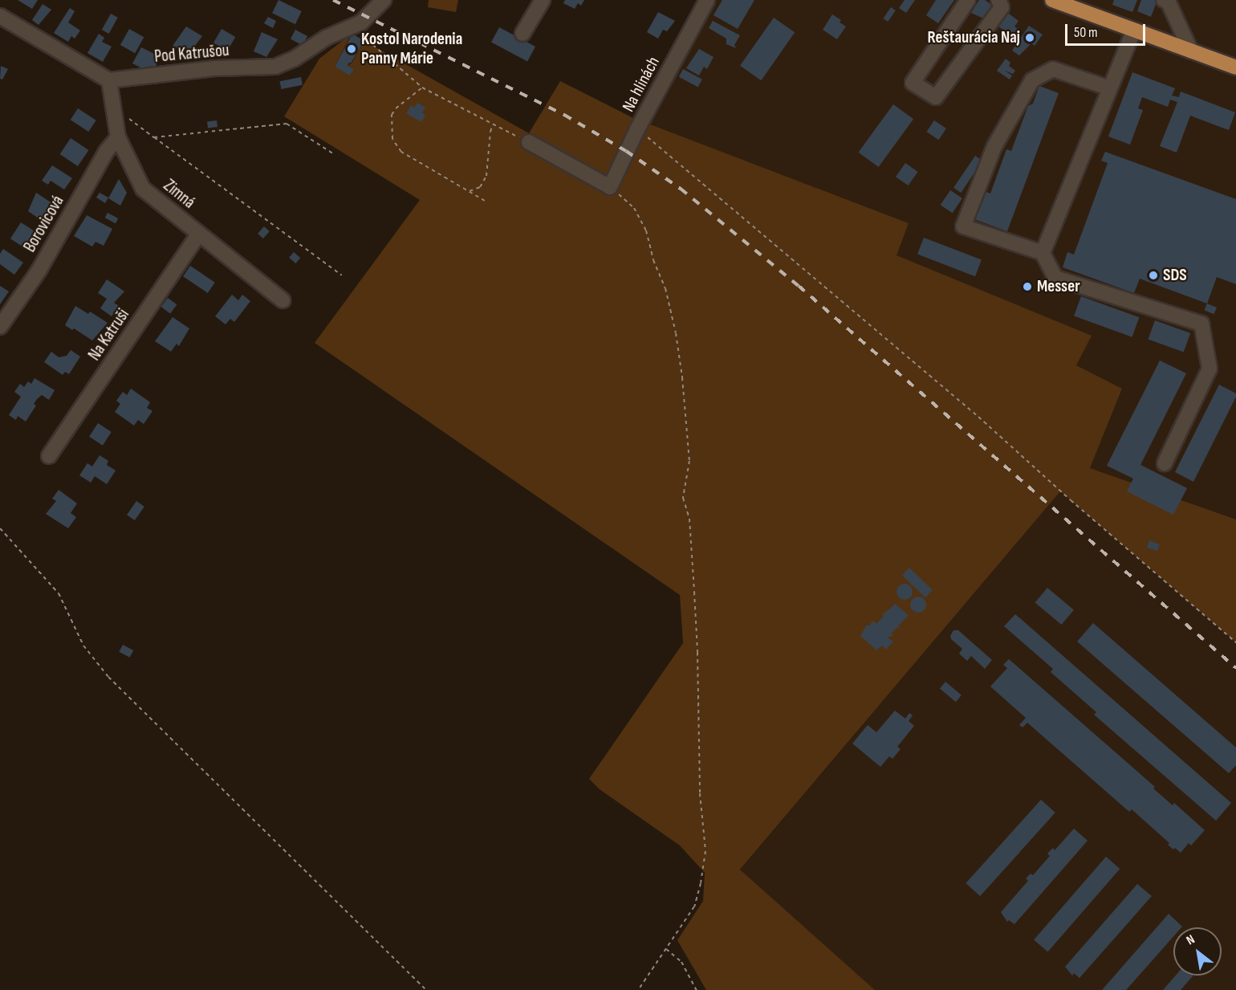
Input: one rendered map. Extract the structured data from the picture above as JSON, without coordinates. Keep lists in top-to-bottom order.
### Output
{
  "streets": {
    "street": [
      "Pod Katrušou",
      "Na hlinách",
      "Zimná",
      "Borovicová",
      "Na Katruši"
    ]
  },
  "crossings": [
    ["Pod Katrušou", "Zimná"],
    ["Zimná", "Borovicová"],
    ["Zimná", "Na Katruši"]
  ],
  "places": [
    "Reštaurácia Naj",
    "Kostol Narodenia Panny Márie",
    "SDS",
    "Messer"
  ],
  "scale_bar": "50 m",
  "north": "top left"
}
